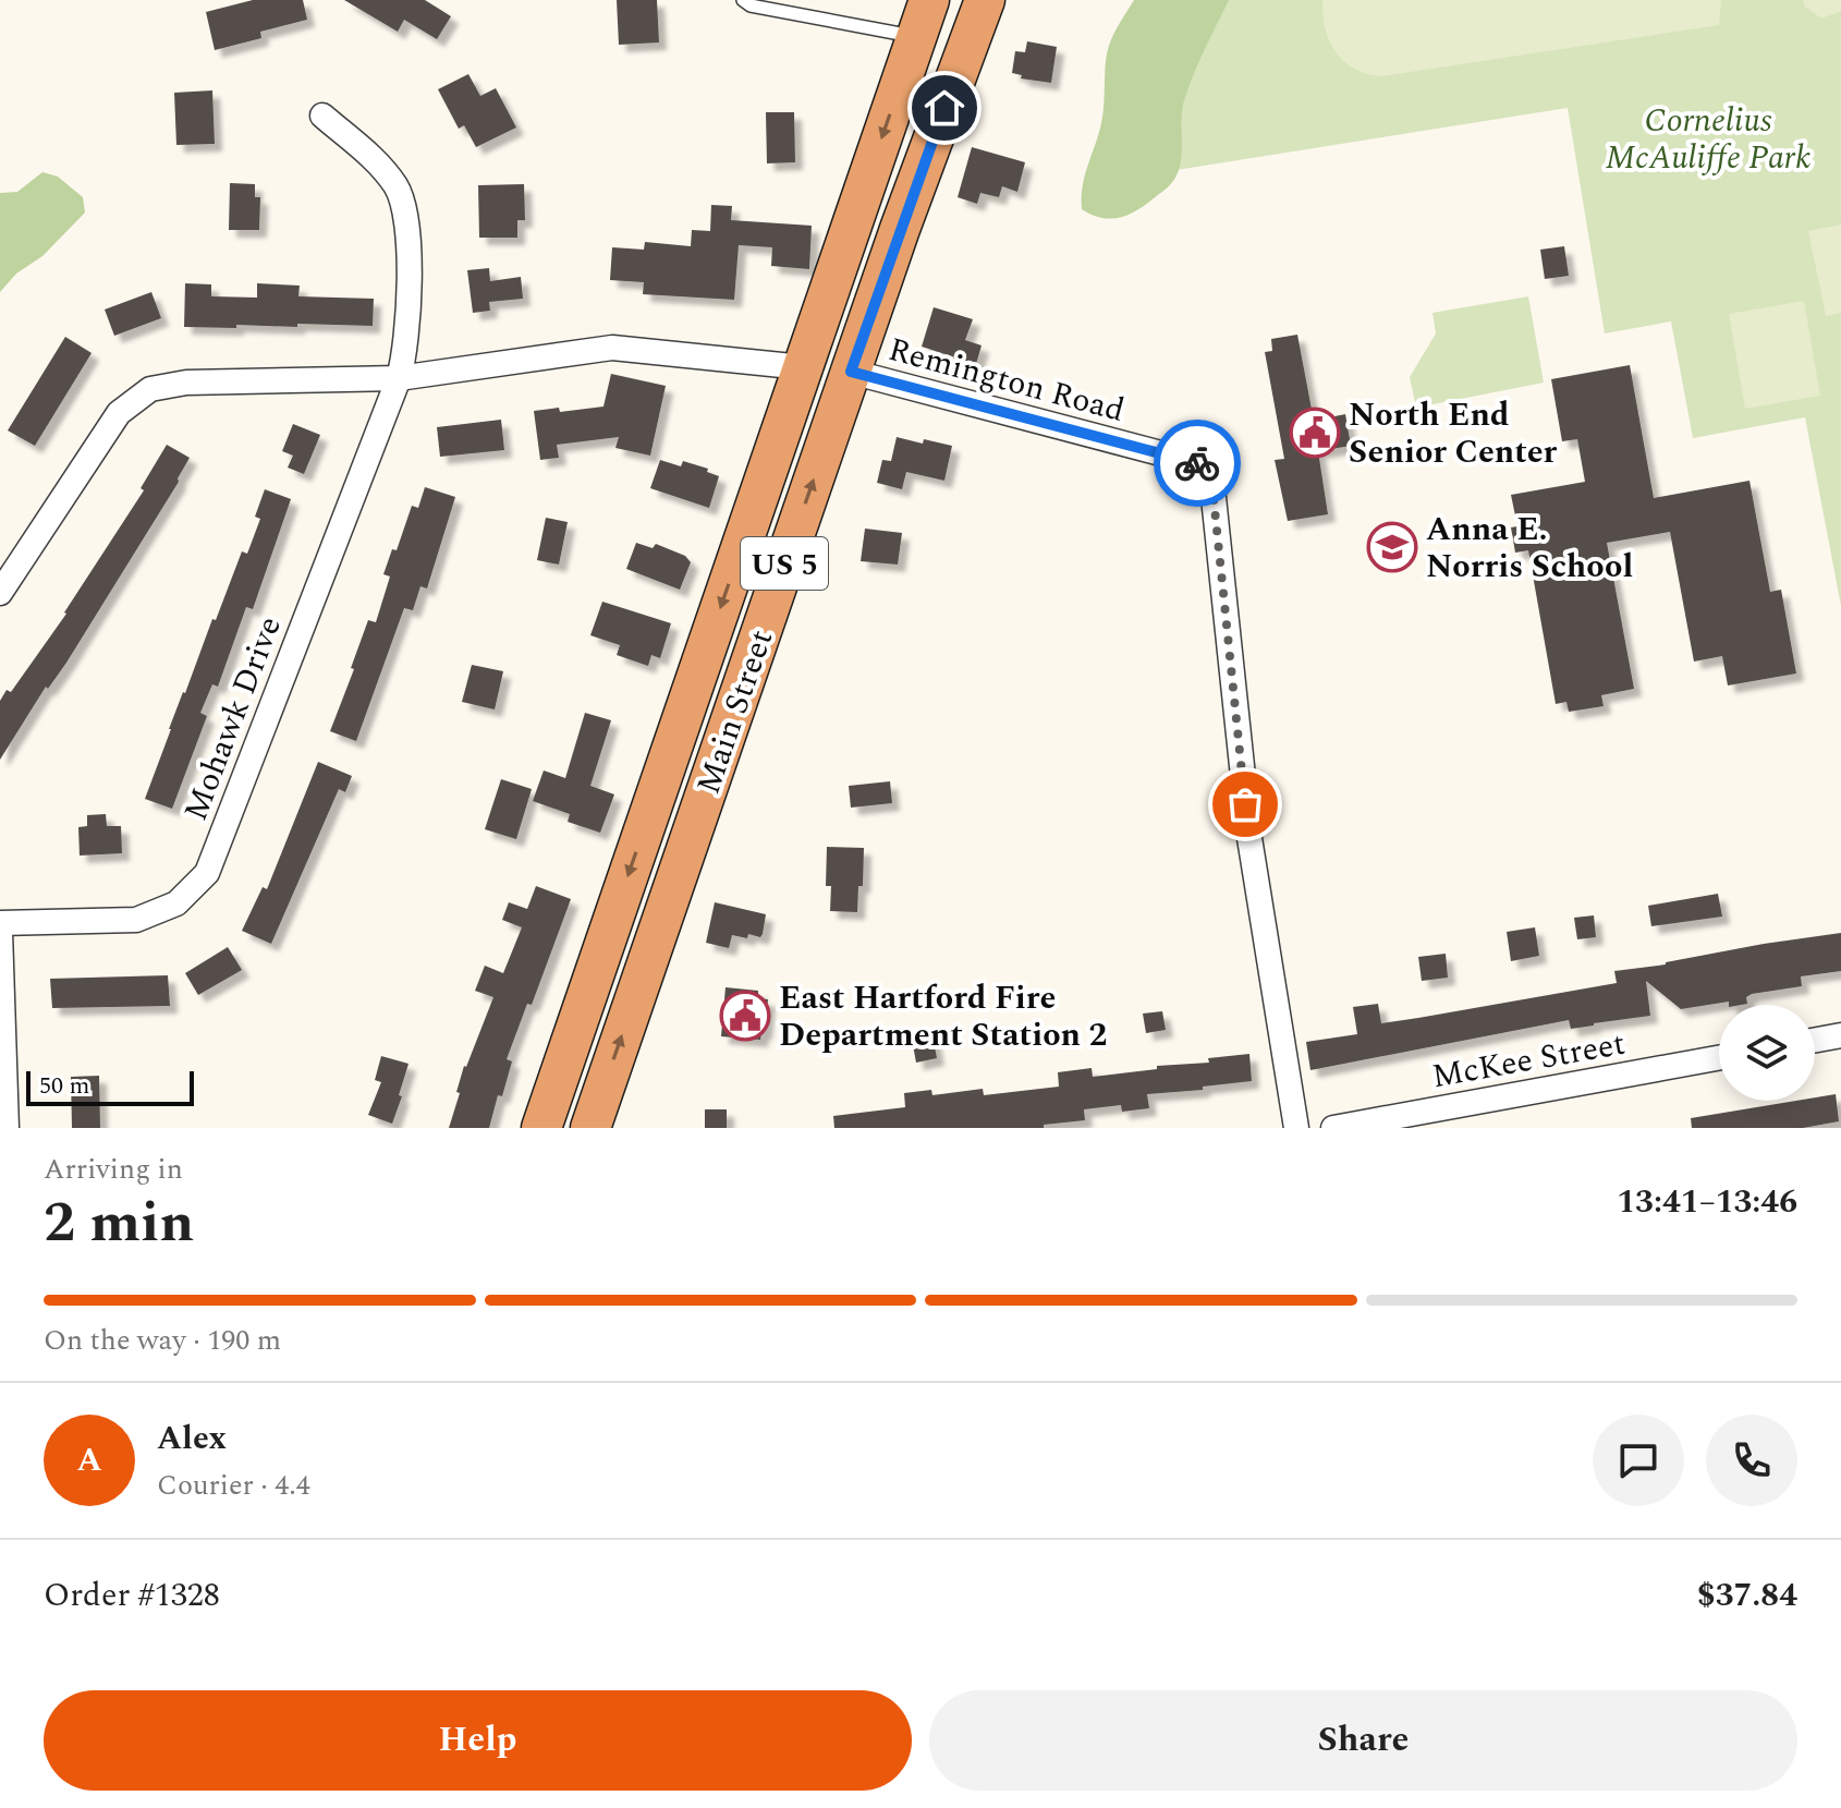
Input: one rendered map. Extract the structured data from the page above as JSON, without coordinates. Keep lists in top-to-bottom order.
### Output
{
  "streets": {
    "highway": ["US 5", "Main Street"],
    "street": ["Remington Road", "Mohawk Drive", "McKee Street"]
  },
  "crossings": [
    ["Remington Road", "Main Street"]
  ],
  "parks": ["Cornelius McAuliffe Park"],
  "places": {
    "public building": ["North End Senior Center", "East Hartford Fire Department Station 2"],
    "school or university": ["Anna E. Norris School"]
  },
  "scale_bar": "50 m",
  "page": {
    "scale": "50 m",
    "heading": ["2 min", "Arriving in", "13:41–13:46"],
    "panel": [
      "Alex",
      "Courier · 4.4",
      "Order #1328",
      "$37.84"
    ],
    "bar": "On the way · 190 m",
    "round": "A",
    "buttons": ["Help", "Share"]
  }
}
